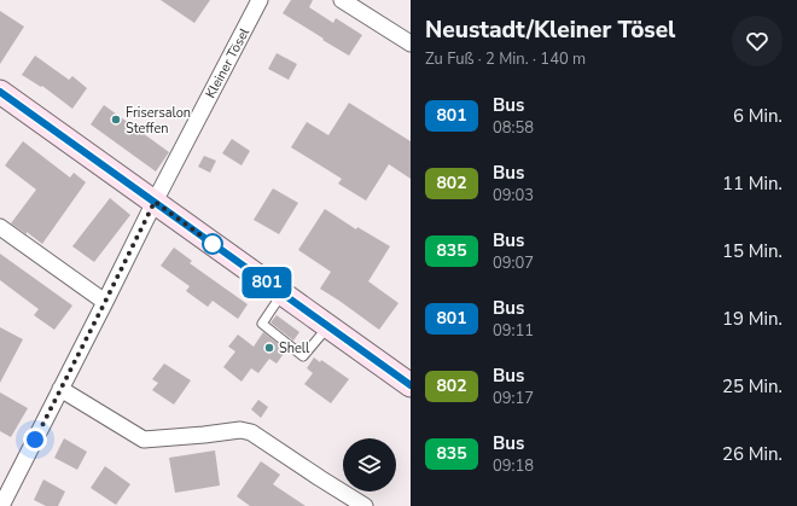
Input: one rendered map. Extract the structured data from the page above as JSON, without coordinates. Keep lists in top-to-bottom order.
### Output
{
  "streets": {
    "street": ["Kleiner Tösel"]
  },
  "places": ["Frisersalon Steffen", "Shell"],
  "lines": ["bus line 801"],
  "page": {
    "on_map": "801",
    "heading": ["Neustadt/Kleiner Tösel", "Zu Fuß · 2 Min. · 140 m"],
    "list": [
      {
        "mark": "801",
        "name": "Bus",
        "note": "08:58",
        "value": "6 Min."
      },
      {
        "mark": "802",
        "name": "Bus",
        "note": "09:03",
        "value": "11 Min."
      },
      {
        "mark": "835",
        "name": "Bus",
        "note": "09:07",
        "value": "15 Min."
      },
      {
        "mark": "801",
        "name": "Bus",
        "note": "09:11",
        "value": "19 Min."
      },
      {
        "mark": "802",
        "name": "Bus",
        "note": "09:17",
        "value": "25 Min."
      },
      {
        "mark": "835",
        "name": "Bus",
        "note": "09:18",
        "value": "26 Min."
      }
    ]
  }
}
